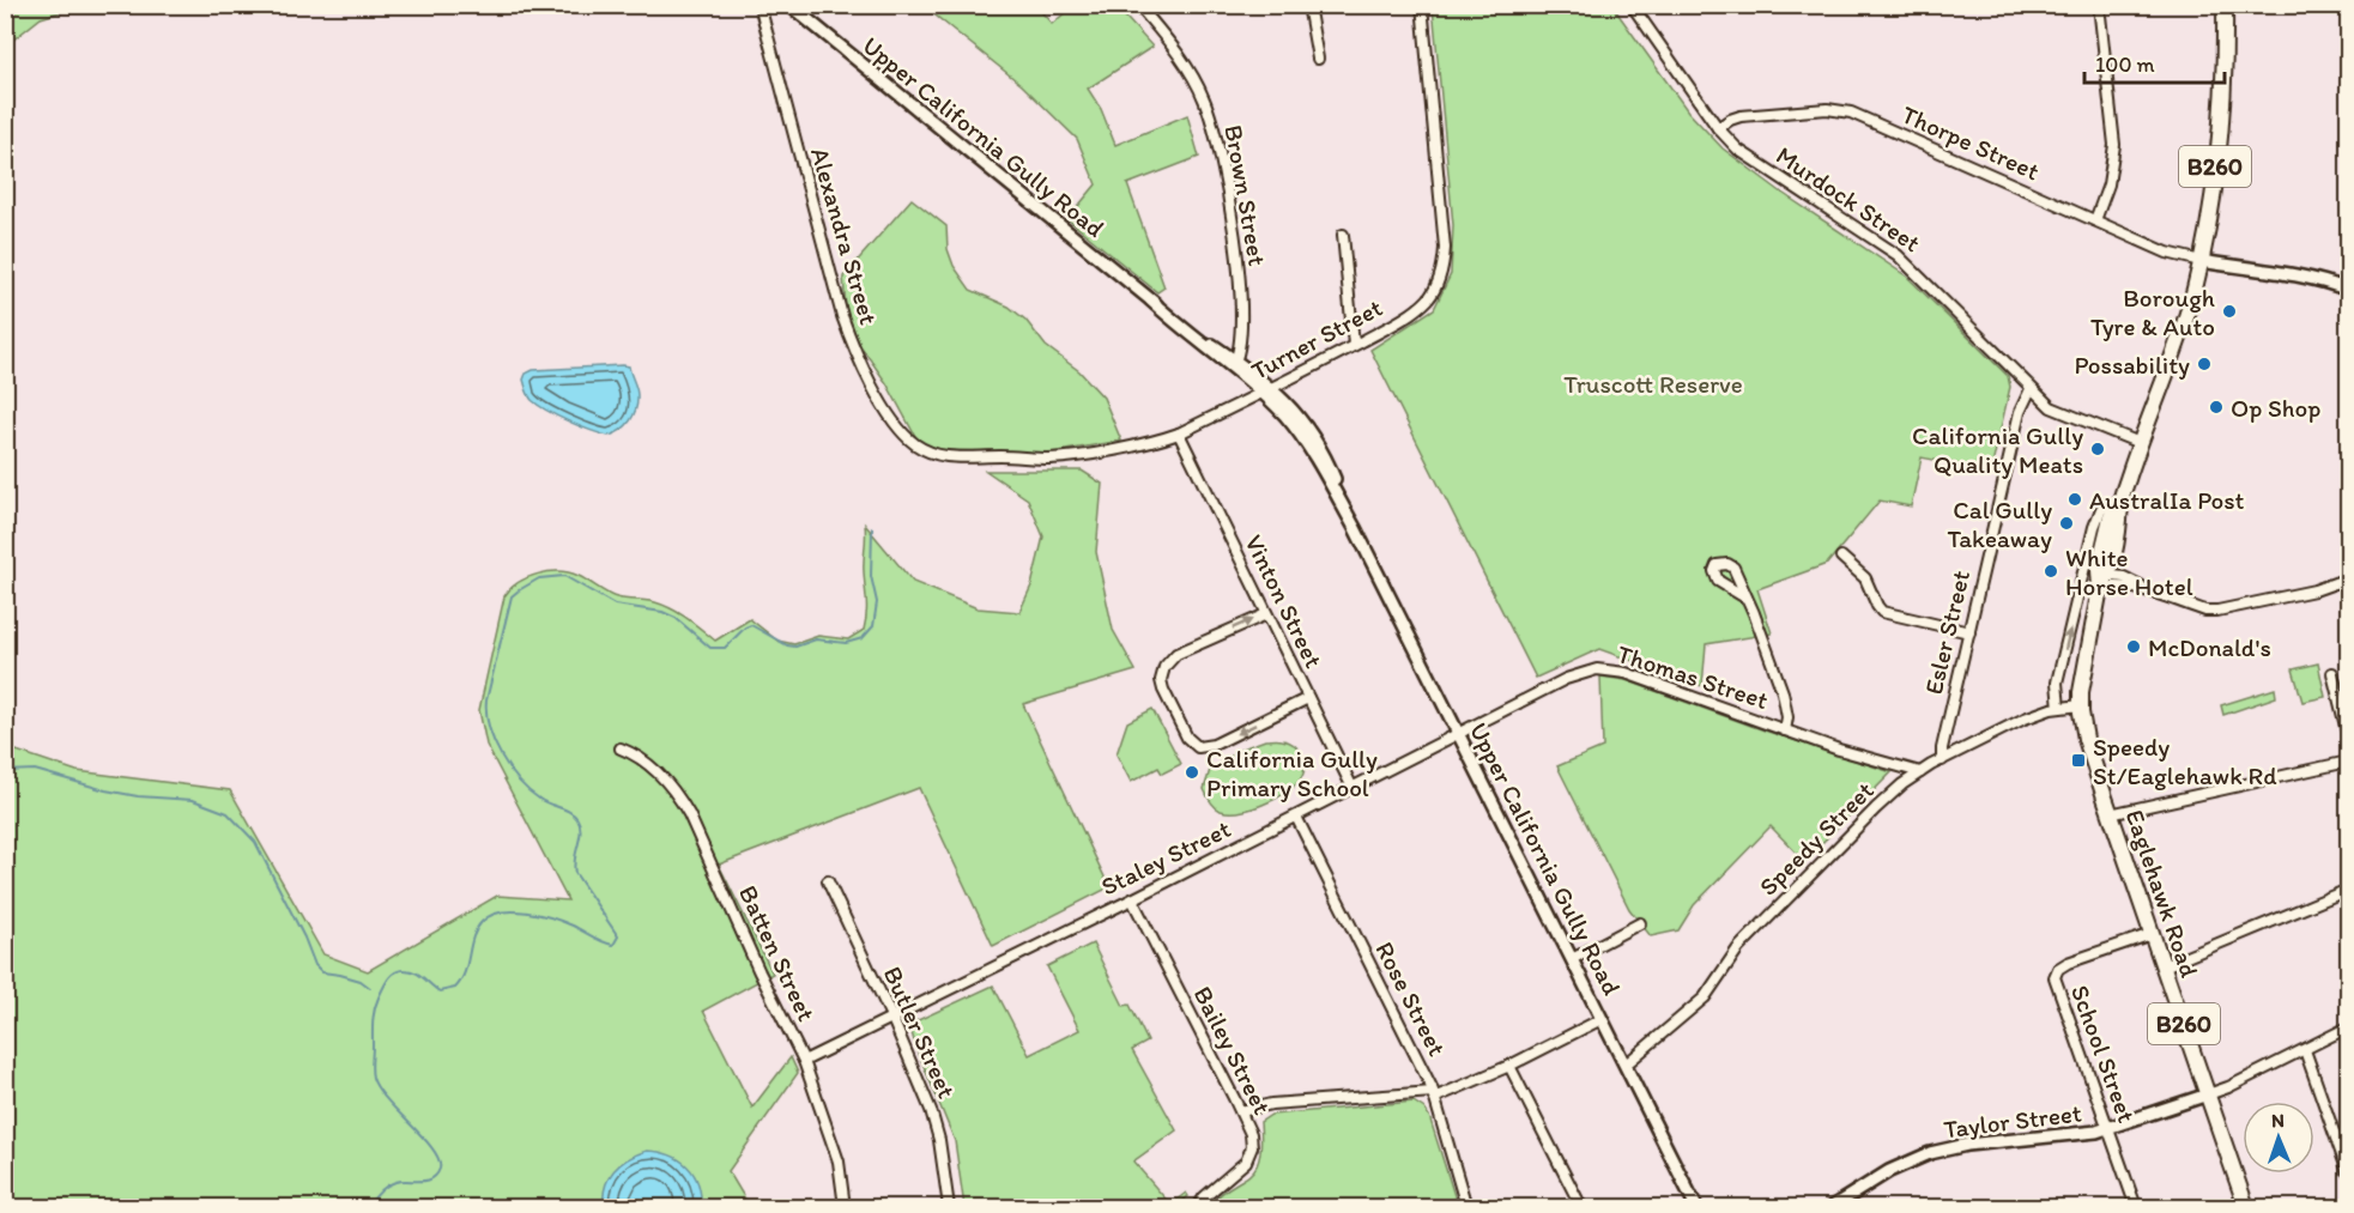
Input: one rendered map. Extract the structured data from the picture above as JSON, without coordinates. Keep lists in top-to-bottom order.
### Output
{
  "streets": {
    "main road": ["B260", "Eaglehawk Road"],
    "street": [
      "Upper California Gully Road",
      "Thorpe Street",
      "Brown Street",
      "Murdock Street",
      "Alexandra Street",
      "Turner Street",
      "Vinton Street",
      "Esler Street",
      "Thomas Street",
      "Speedy Street",
      "Staley Street",
      "Batten Street",
      "Rose Street",
      "Butler Street",
      "Bailey Street",
      "School Street",
      "Taylor Street"
    ]
  },
  "crossings": [
    ["Upper California Gully Road", "Brown Street"],
    ["Upper California Gully Road", "Turner Street"],
    ["Upper California Gully Road", "Thomas Street"],
    ["Upper California Gully Road", "Speedy Street"],
    ["Upper California Gully Road", "Staley Street"],
    ["Thorpe Street", "Murdock Street"],
    ["Thorpe Street", "Eaglehawk Road"],
    ["Murdock Street", "Esler Street"],
    ["Murdock Street", "Eaglehawk Road"],
    ["Alexandra Street", "Turner Street"],
    ["Turner Street", "Vinton Street"],
    ["Vinton Street", "Staley Street"],
    ["Esler Street", "Speedy Street"],
    ["Thomas Street", "Speedy Street"],
    ["Thomas Street", "Staley Street"],
    ["Speedy Street", "Eaglehawk Road"],
    ["Staley Street", "Batten Street"],
    ["Staley Street", "Rose Street"],
    ["Staley Street", "Butler Street"],
    ["Staley Street", "Bailey Street"],
    ["Eaglehawk Road", "School Street"],
    ["Eaglehawk Road", "Taylor Street"],
    ["School Street", "Taylor Street"]
  ],
  "parks": ["Truscott Reserve"],
  "places": {
    "other": [
      "Borough Tyre & Auto",
      "Possability",
      "Op Shop",
      "California Gully Quality Meats",
      "AustralIa Post",
      "Cal Gully Takeaway",
      "White Horse Hotel",
      "McDonald's",
      "California Gully Primary School"
    ],
    "transit": ["Speedy St/Eaglehawk Rd"]
  },
  "scale_bar": "100 m",
  "north": "top"
}
